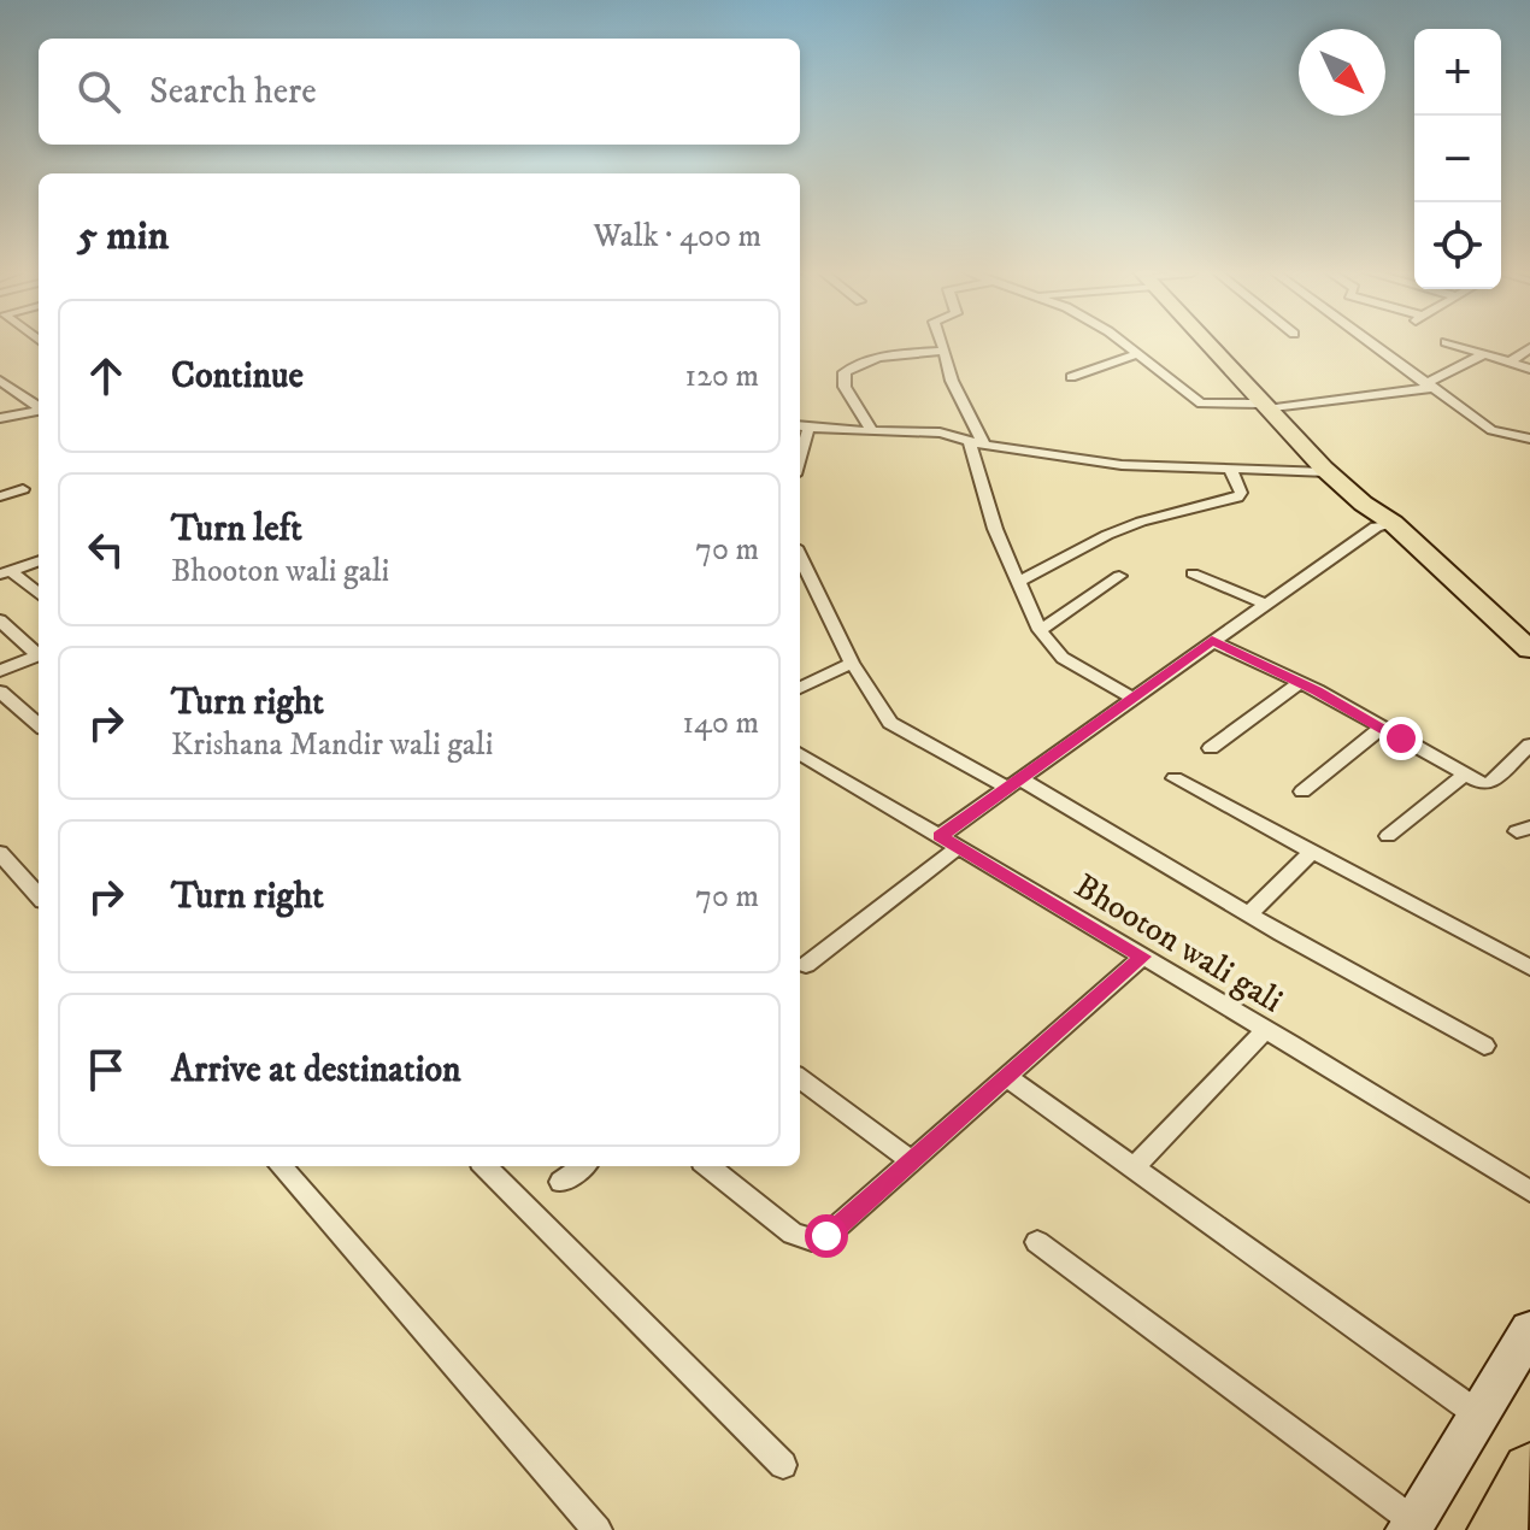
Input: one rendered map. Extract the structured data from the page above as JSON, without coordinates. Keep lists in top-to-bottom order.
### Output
{
  "streets": {
    "street": ["Bhooton wali gali"]
  },
  "north": "bottom right",
  "page": {
    "map_buttons": ["+", "−"],
    "search": "Search here",
    "heading": ["5 min", "Walk · 400 m"],
    "list": [
      ["Continue", "120 m"],
      ["Turn left", "Bhooton wali gali", "70 m"],
      ["Turn right", "Krishana Mandir wali gali", "140 m"],
      ["Turn right", "70 m"],
      "Arrive at destination"
    ]
  }
}
